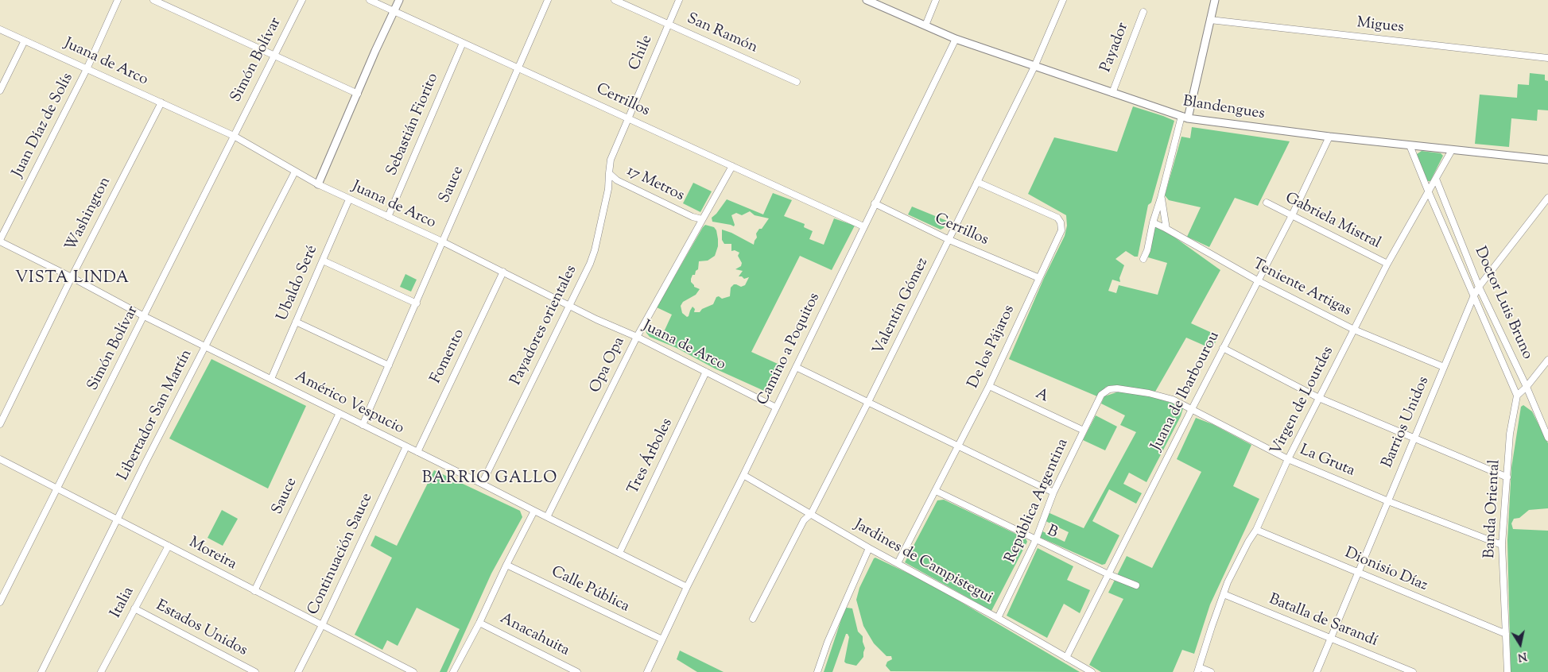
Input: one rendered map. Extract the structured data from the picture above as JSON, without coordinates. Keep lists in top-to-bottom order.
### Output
{
  "streets": {
    "street": [
      "Migues",
      "San Ramón",
      "Payador",
      "Chile",
      "Simón Bolívar",
      "Juana de Arco",
      "Cerrillos",
      "Blandengues",
      "Sebastián Fiorito",
      "Juan Díaz de Solís",
      "17 Metros",
      "Sauce",
      "Washington",
      "Gabriela Mistral",
      "Ubaldo Seré",
      "Teniente Artigas",
      "Doctor Luis Bruno",
      "Valentín Gómez",
      "Payadores orientales",
      "De los Pájaros",
      "Camino a Poquitos",
      "Fomento",
      "Opa Opa",
      "Juana de Ibarbourou",
      "A",
      "Virgen de Lourdes",
      "Américo Vespucio",
      "Libertador San Martín",
      "Barrios Unidos",
      "Tres Árboles",
      "La Gruta",
      "República Argentina",
      "Banda Oriental",
      "B",
      "Moreira",
      "Continuación Sauce",
      "Jardines de Campistegui",
      "Dionisio Díaz",
      "Calle Pública",
      "Italia",
      "Batalla de Sarandí",
      "Estados Unidos",
      "Anacahuita"
    ]
  },
  "crossings": [
    ["San Ramón", "Chile"],
    ["Payador", "Blandengues"],
    ["Chile", "Cerrillos"],
    ["Chile", "17 Metros"],
    ["Simón Bolívar", "Juana de Arco"],
    ["Simón Bolívar", "Américo Vespucio"],
    ["Simón Bolívar", "Moreira"],
    ["Juana de Arco", "Sebastián Fiorito"],
    ["Juana de Arco", "Juan Díaz de Solís"],
    ["Juana de Arco", "Sauce"],
    ["Juana de Arco", "Washington"],
    ["Juana de Arco", "Ubaldo Seré"],
    ["Juana de Arco", "Payadores orientales"],
    ["Juana de Arco", "Camino a Poquitos"],
    ["Juana de Arco", "Fomento"],
    ["Juana de Arco", "Opa Opa"],
    ["Juana de Arco", "Libertador San Martín"],
    ["Juana de Arco", "Tres Árboles"],
    ["Cerrillos", "Sebastián Fiorito"],
    ["Cerrillos", "17 Metros"],
    ["Cerrillos", "Sauce"],
    ["Cerrillos", "Valentín Gómez"],
    ["Cerrillos", "De los Pájaros"],
    ["Cerrillos", "Camino a Poquitos"],
    ["Cerrillos", "Opa Opa"],
    ["Blandengues", "Doctor Luis Bruno"],
    ["Blandengues", "Valentín Gómez"],
    ["Blandengues", "Camino a Poquitos"],
    ["Blandengues", "Juana de Ibarbourou"],
    ["Blandengues", "Virgen de Lourdes"],
    ["Juan Díaz de Solís", "Américo Vespucio"],
    ["17 Metros", "Payadores orientales"],
    ["17 Metros", "Opa Opa"],
    ["Sauce", "Américo Vespucio"],
    ["Sauce", "Moreira"],
    ["Washington", "Américo Vespucio"],
    ["Gabriela Mistral", "Juana de Ibarbourou"],
    ["Gabriela Mistral", "Virgen de Lourdes"],
    ["Ubaldo Seré", "Américo Vespucio"],
    ["Teniente Artigas", "Juana de Ibarbourou"],
    ["Teniente Artigas", "Virgen de Lourdes"],
    ["Teniente Artigas", "Barrios Unidos"],
    ["Doctor Luis Bruno", "Virgen de Lourdes"],
    ["Doctor Luis Bruno", "Barrios Unidos"],
    ["Doctor Luis Bruno", "Banda Oriental"],
    ["Valentín Gómez", "De los Pájaros"],
    ["Valentín Gómez", "Jardines de Campistegui"],
    ["Payadores orientales", "Américo Vespucio"],
    ["De los Pájaros", "A"],
    ["De los Pájaros", "B"],
    ["De los Pájaros", "Jardines de Campistegui"],
    ["Camino a Poquitos", "Américo Vespucio"],
    ["Camino a Poquitos", "Jardines de Campistegui"],
    ["Camino a Poquitos", "Calle Pública"],
    ["Fomento", "Américo Vespucio"],
    ["Opa Opa", "Américo Vespucio"],
    ["Juana de Ibarbourou", "La Gruta"],
    ["Juana de Ibarbourou", "B"],
    ["Juana de Ibarbourou", "Jardines de Campistegui"],
    ["A", "República Argentina"],
    ["Virgen de Lourdes", "La Gruta"],
    ["Virgen de Lourdes", "Dionisio Díaz"],
    ["Virgen de Lourdes", "Batalla de Sarandí"],
    ["Américo Vespucio", "Libertador San Martín"],
    ["Américo Vespucio", "Tres Árboles"],
    ["Américo Vespucio", "Continuación Sauce"],
    ["Libertador San Martín", "Moreira"],
    ["Barrios Unidos", "La Gruta"],
    ["Barrios Unidos", "Dionisio Díaz"],
    ["Barrios Unidos", "Batalla de Sarandí"],
    ["La Gruta", "República Argentina"],
    ["La Gruta", "Banda Oriental"],
    ["República Argentina", "B"],
    ["República Argentina", "Jardines de Campistegui"],
    ["Banda Oriental", "Dionisio Díaz"],
    ["Moreira", "Continuación Sauce"],
    ["Moreira", "Italia"],
    ["Italia", "Estados Unidos"]
  ],
  "districts": ["VISTA LINDA", "BARRIO GALLO"],
  "north": "bottom"
}
